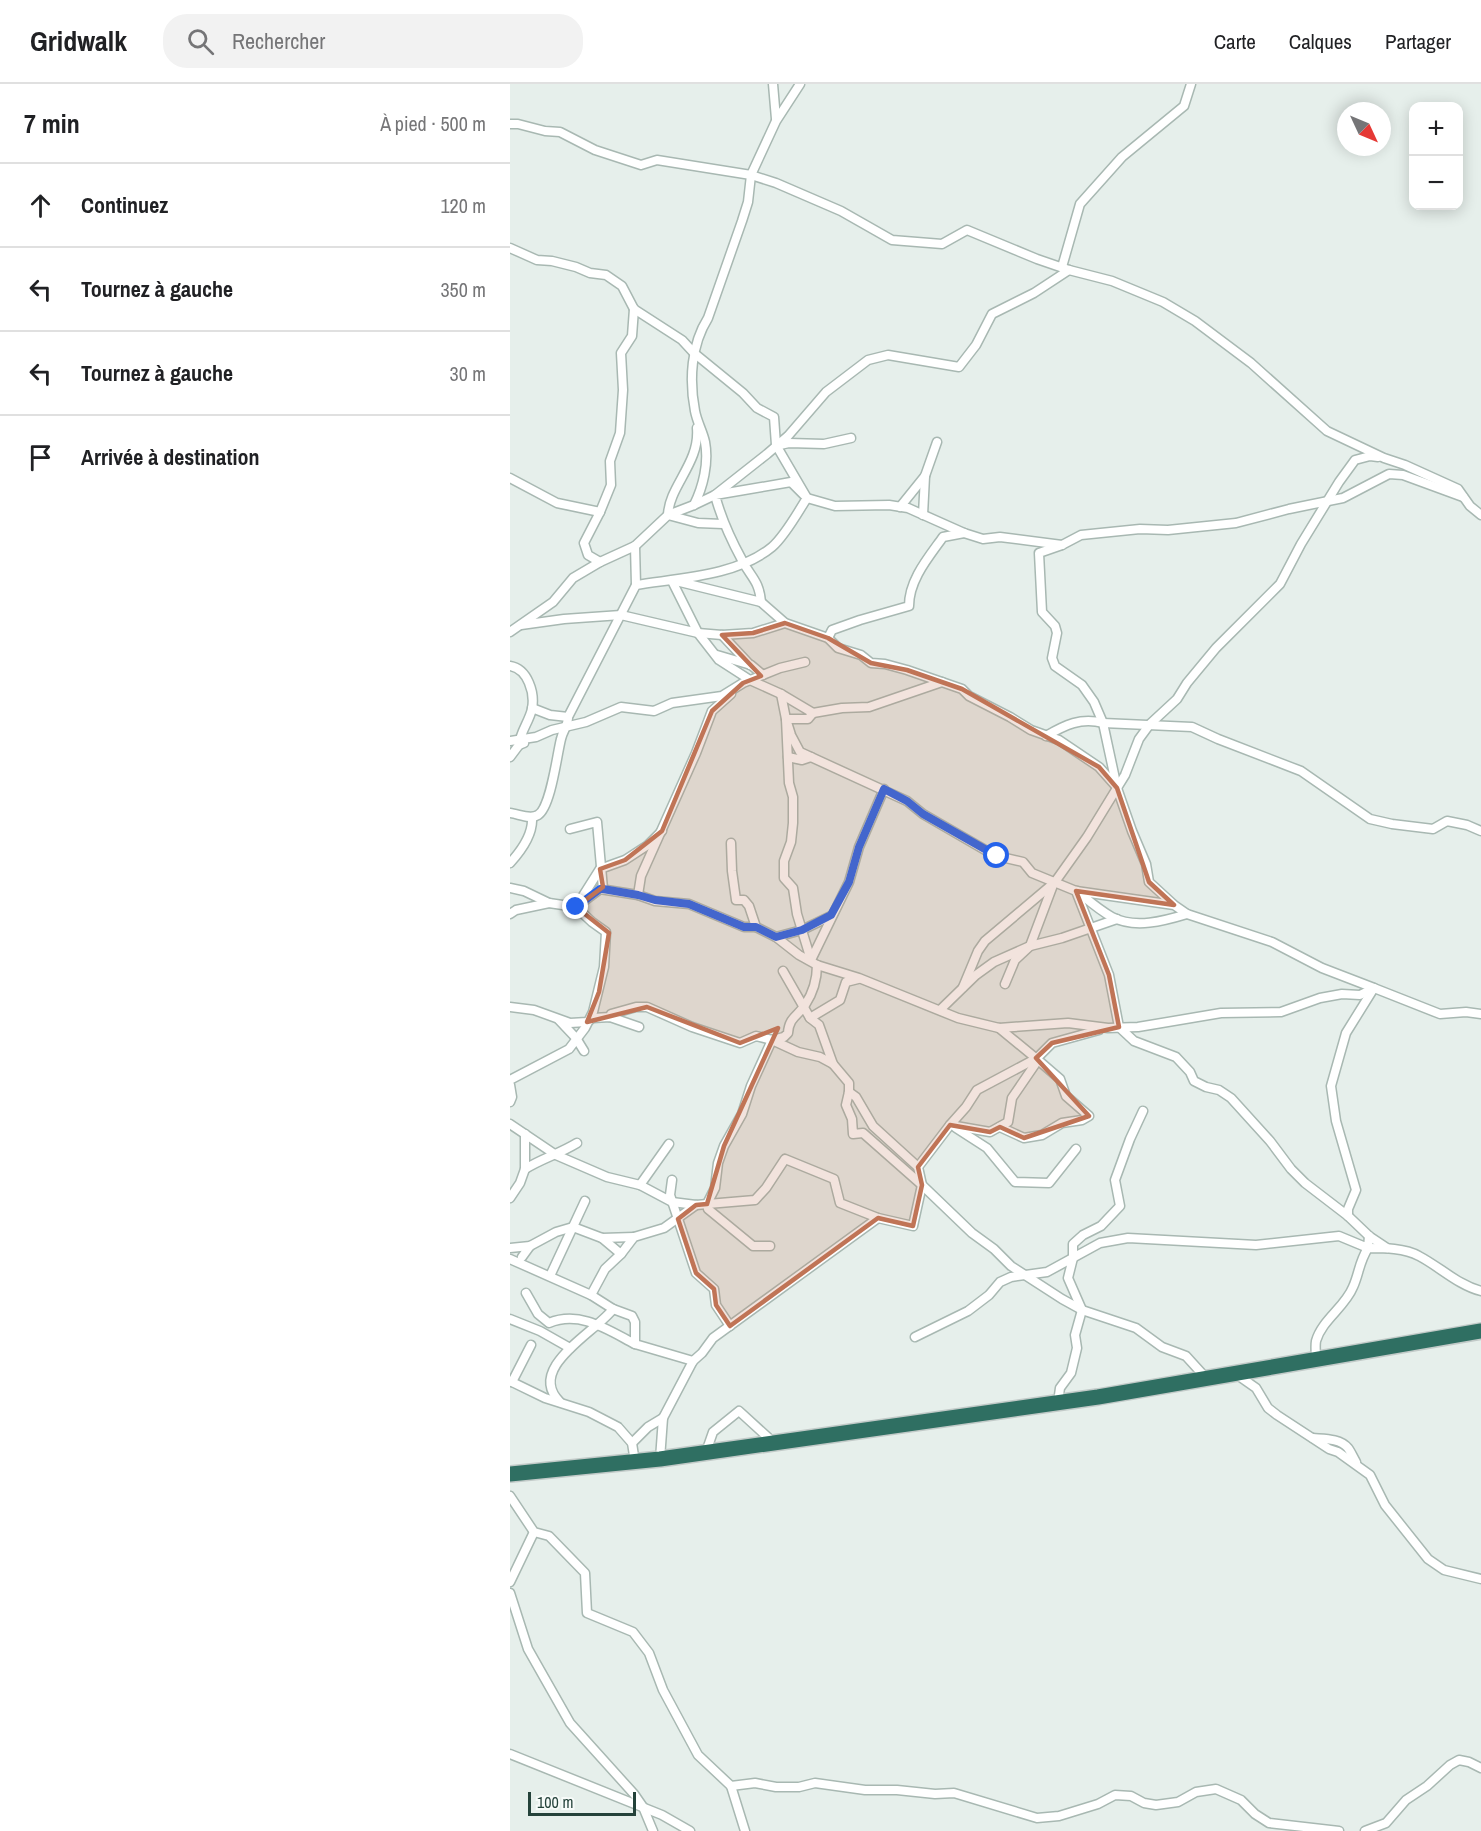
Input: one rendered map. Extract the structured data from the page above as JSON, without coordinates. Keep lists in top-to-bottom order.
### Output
{
  "scale_bar": "100 m",
  "north": "bottom right",
  "page": {
    "header": "Gridwalk",
    "search": "Rechercher",
    "nav": ["Carte", "Calques", "Partager"],
    "heading": ["7 min", "À pied · 500 m"],
    "map_buttons": ["+", "−"],
    "list": [
      ["Continuez", "120 m"],
      ["Tournez à gauche", "350 m"],
      ["Tournez à gauche", "30 m"],
      "Arrivée à destination"
    ],
    "scale": "100 m"
  }
}
